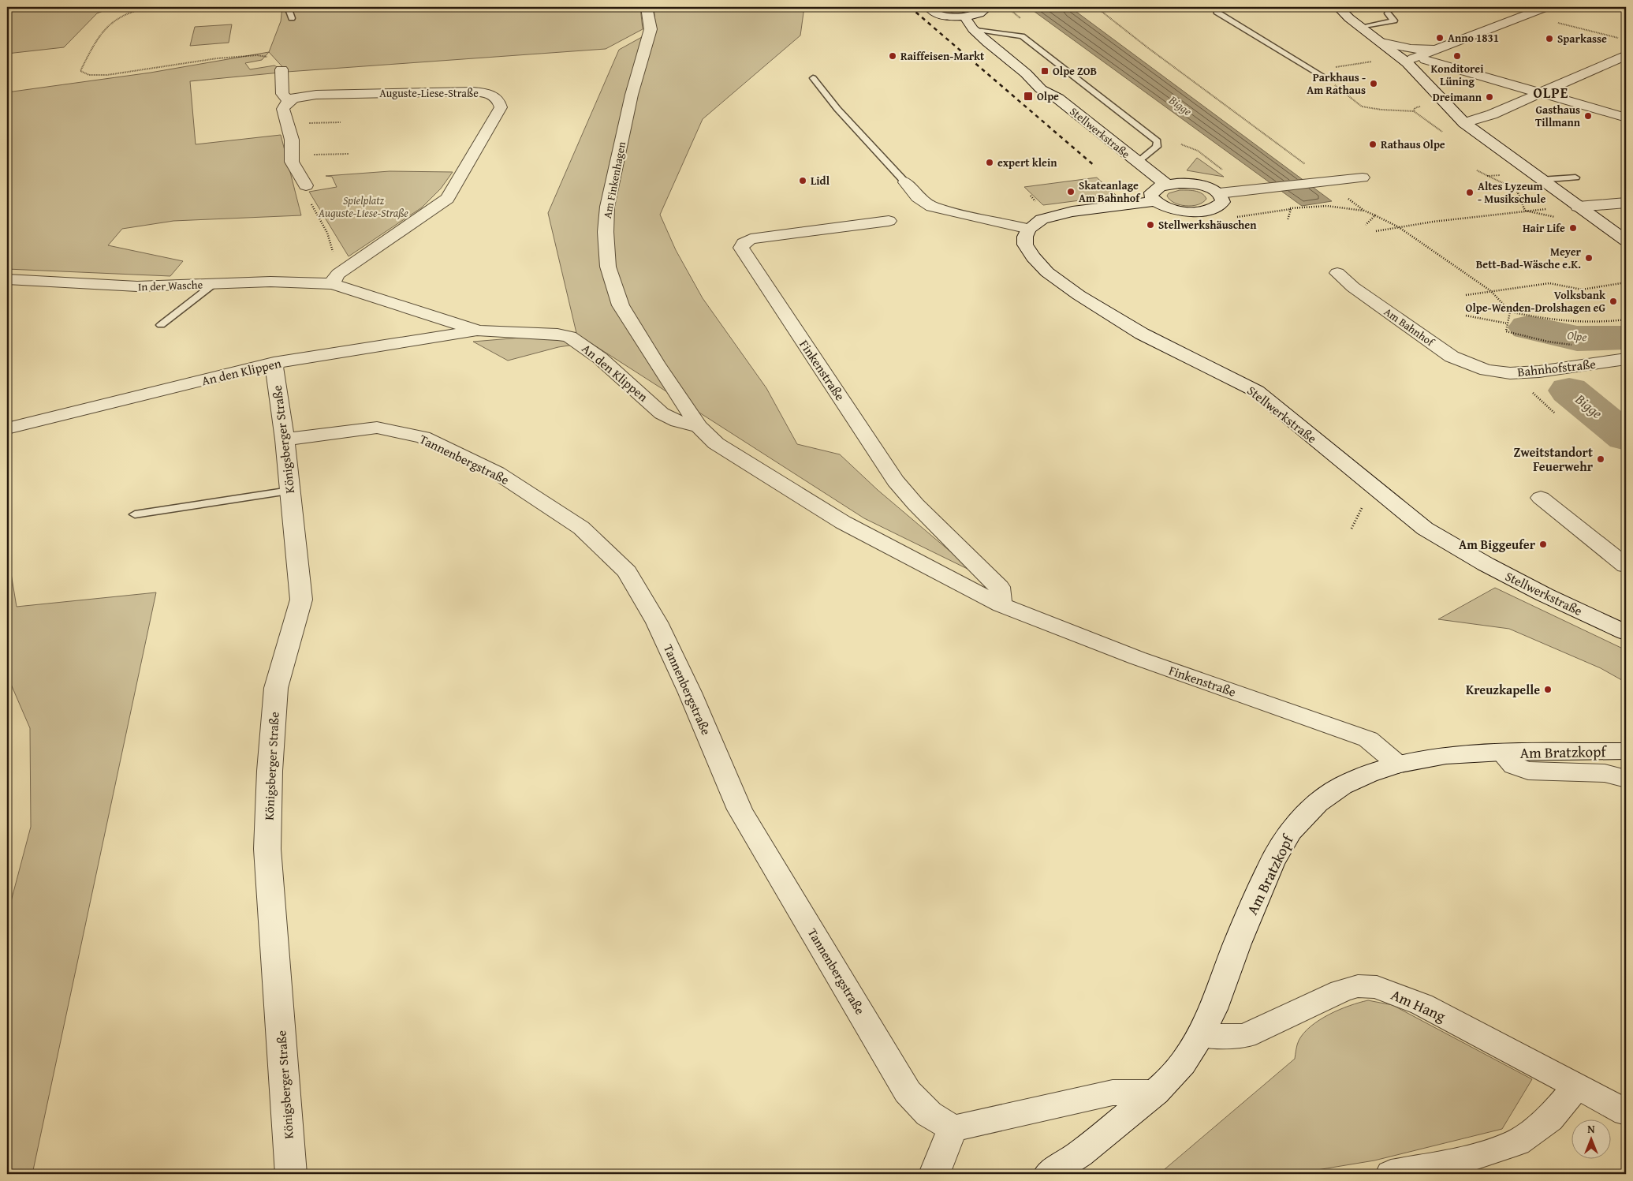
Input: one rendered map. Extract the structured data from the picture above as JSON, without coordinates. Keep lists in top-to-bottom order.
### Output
{
  "streets": {
    "street": [
      "Auguste-Liese-Straße",
      "Stellwerkstraße",
      "Am Finkenhagen",
      "In der Wasche",
      "Am Bahnhof",
      "Bahnhofstraße",
      "Finkenstraße",
      "An den Klippen",
      "Königsberger Straße",
      "Tannenbergstraße",
      "Am Bratzkopf",
      "Am Hang"
    ]
  },
  "crossings": [
    ["Auguste-Liese-Straße", "In der Wasche"],
    ["Auguste-Liese-Straße", "An den Klippen"],
    ["Am Finkenhagen", "Finkenstraße"],
    ["Am Finkenhagen", "An den Klippen"],
    ["In der Wasche", "An den Klippen"],
    ["Am Bahnhof", "Bahnhofstraße"],
    ["Finkenstraße", "An den Klippen"],
    ["Finkenstraße", "Am Bratzkopf"],
    ["An den Klippen", "Königsberger Straße"],
    ["Königsberger Straße", "Tannenbergstraße"],
    ["Am Bratzkopf", "Am Hang"]
  ],
  "districts": ["OLPE"],
  "water": ["Bigge", "Olpe"],
  "parks": ["Spielplatz Auguste-Liese-Straße"],
  "places": {
    "other": [
      "Anno 1831",
      "Sparkasse",
      "Raiffeisen-Markt",
      "Konditorei Lüning",
      "Parkhaus - Am Rathaus",
      "Dreimann",
      "Gasthaus Tillmann",
      "Rathaus Olpe",
      "expert klein",
      "Lidl",
      "Skateanlage Am Bahnhof",
      "Altes Lyzeum - Musikschule",
      "Stellwerkshäuschen",
      "Hair Life",
      "Meyer Bett-Bad-Wäsche e.K.",
      "Volksbank Olpe-Wenden-Drolshagen eG",
      "Zweitstandort Feuerwehr",
      "Am Biggeufer",
      "Kreuzkapelle"
    ],
    "transit": ["Olpe ZOB", "Olpe"]
  },
  "north": "top"
}
